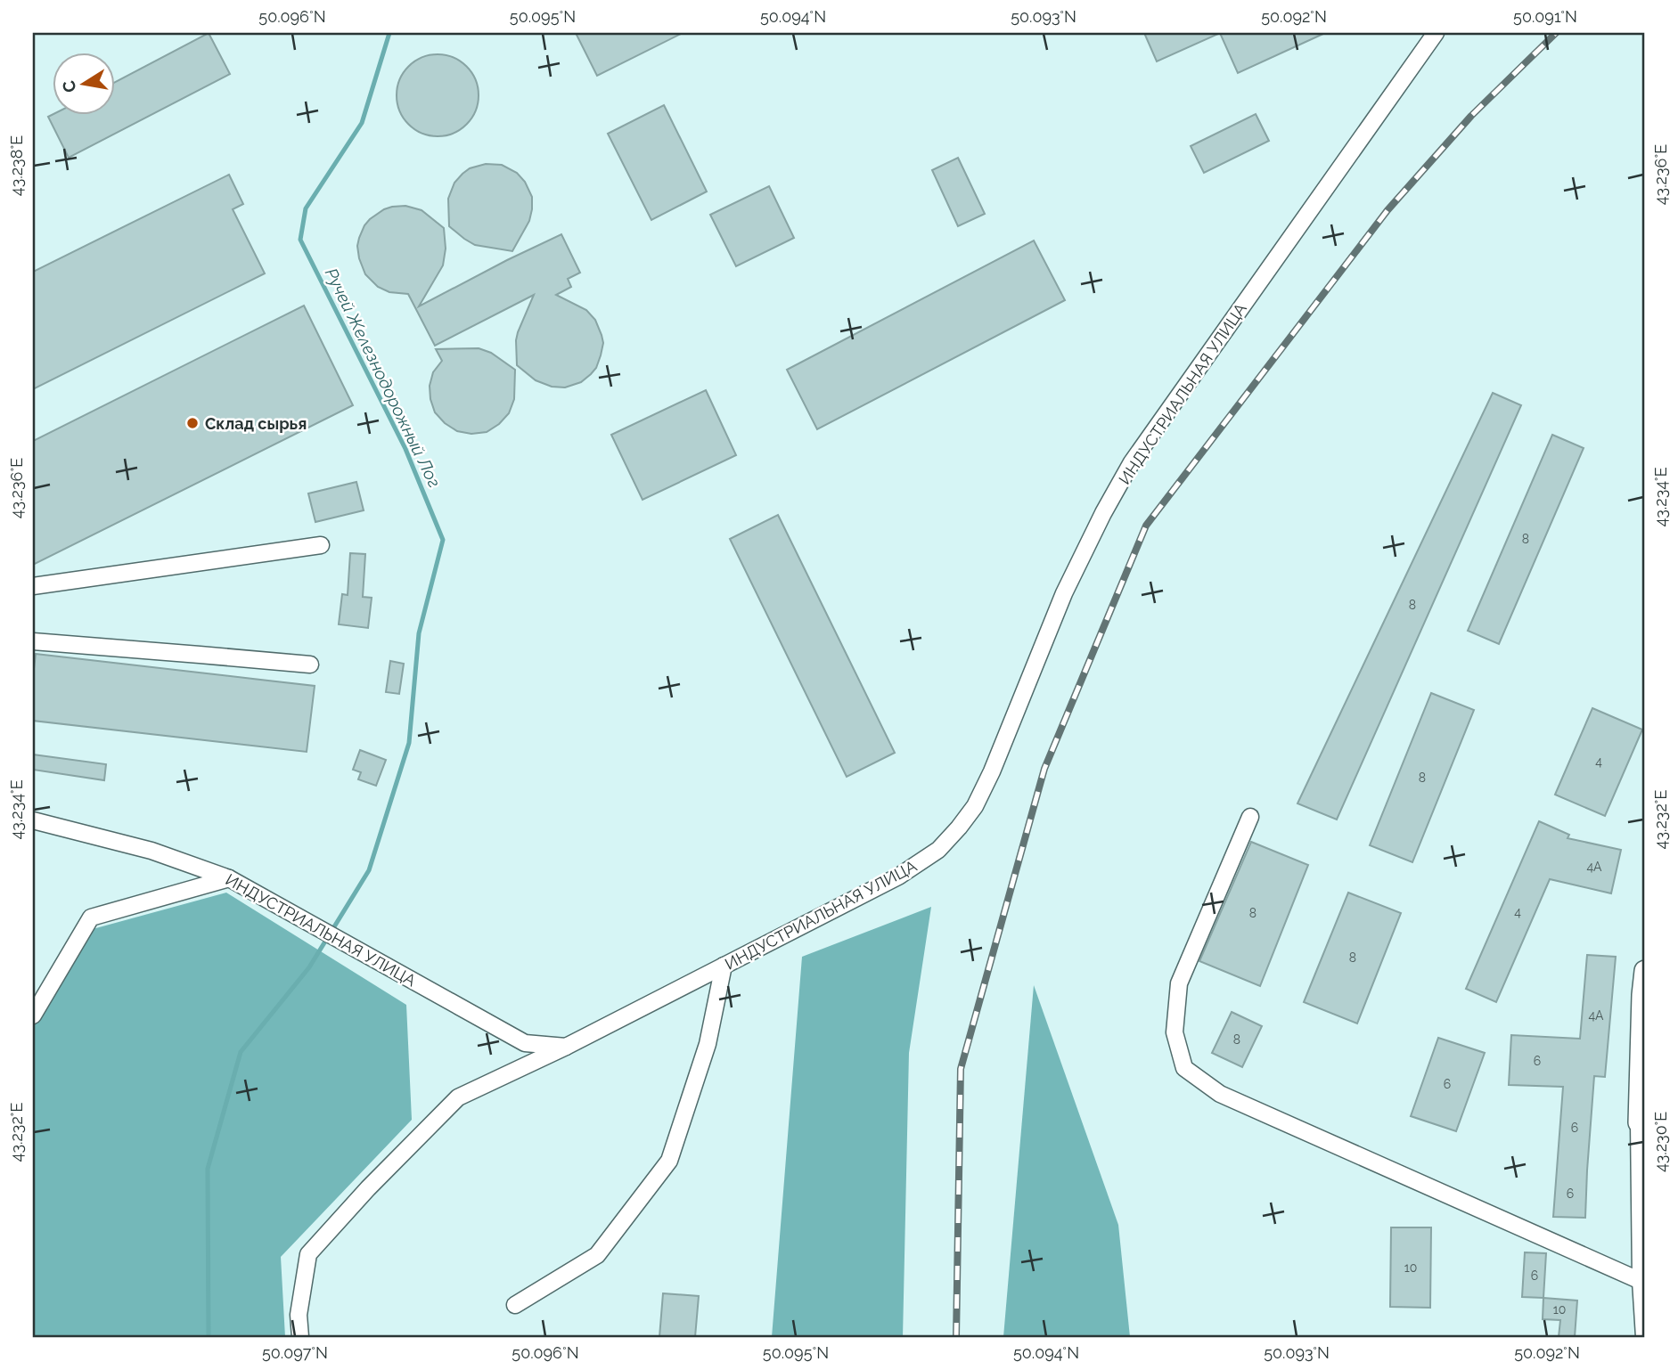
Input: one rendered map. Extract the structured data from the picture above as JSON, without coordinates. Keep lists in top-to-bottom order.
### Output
{
  "streets": {
    "street": ["ИНДУСТРИАЛЬНАЯ УЛИЦА"]
  },
  "water": ["Ручей Железнодорожный Лог"],
  "places": ["Склад сырья"],
  "house_numbers": [
    "8",
    "8",
    "4",
    "8",
    "4А",
    "4",
    "8",
    "8",
    "4А",
    "8",
    "6",
    "6",
    "6",
    "6",
    "10",
    "6",
    "10"
  ],
  "north": "left",
  "coordinates": [
    "50.096°N",
    "50.095°N",
    "50.094°N",
    "50.093°N",
    "50.092°N",
    "50.091°N",
    "43.238°E",
    "43.236°E",
    "43.234°E",
    "43.232°E",
    "43.230°E",
    "50.097°N"
  ]
}
